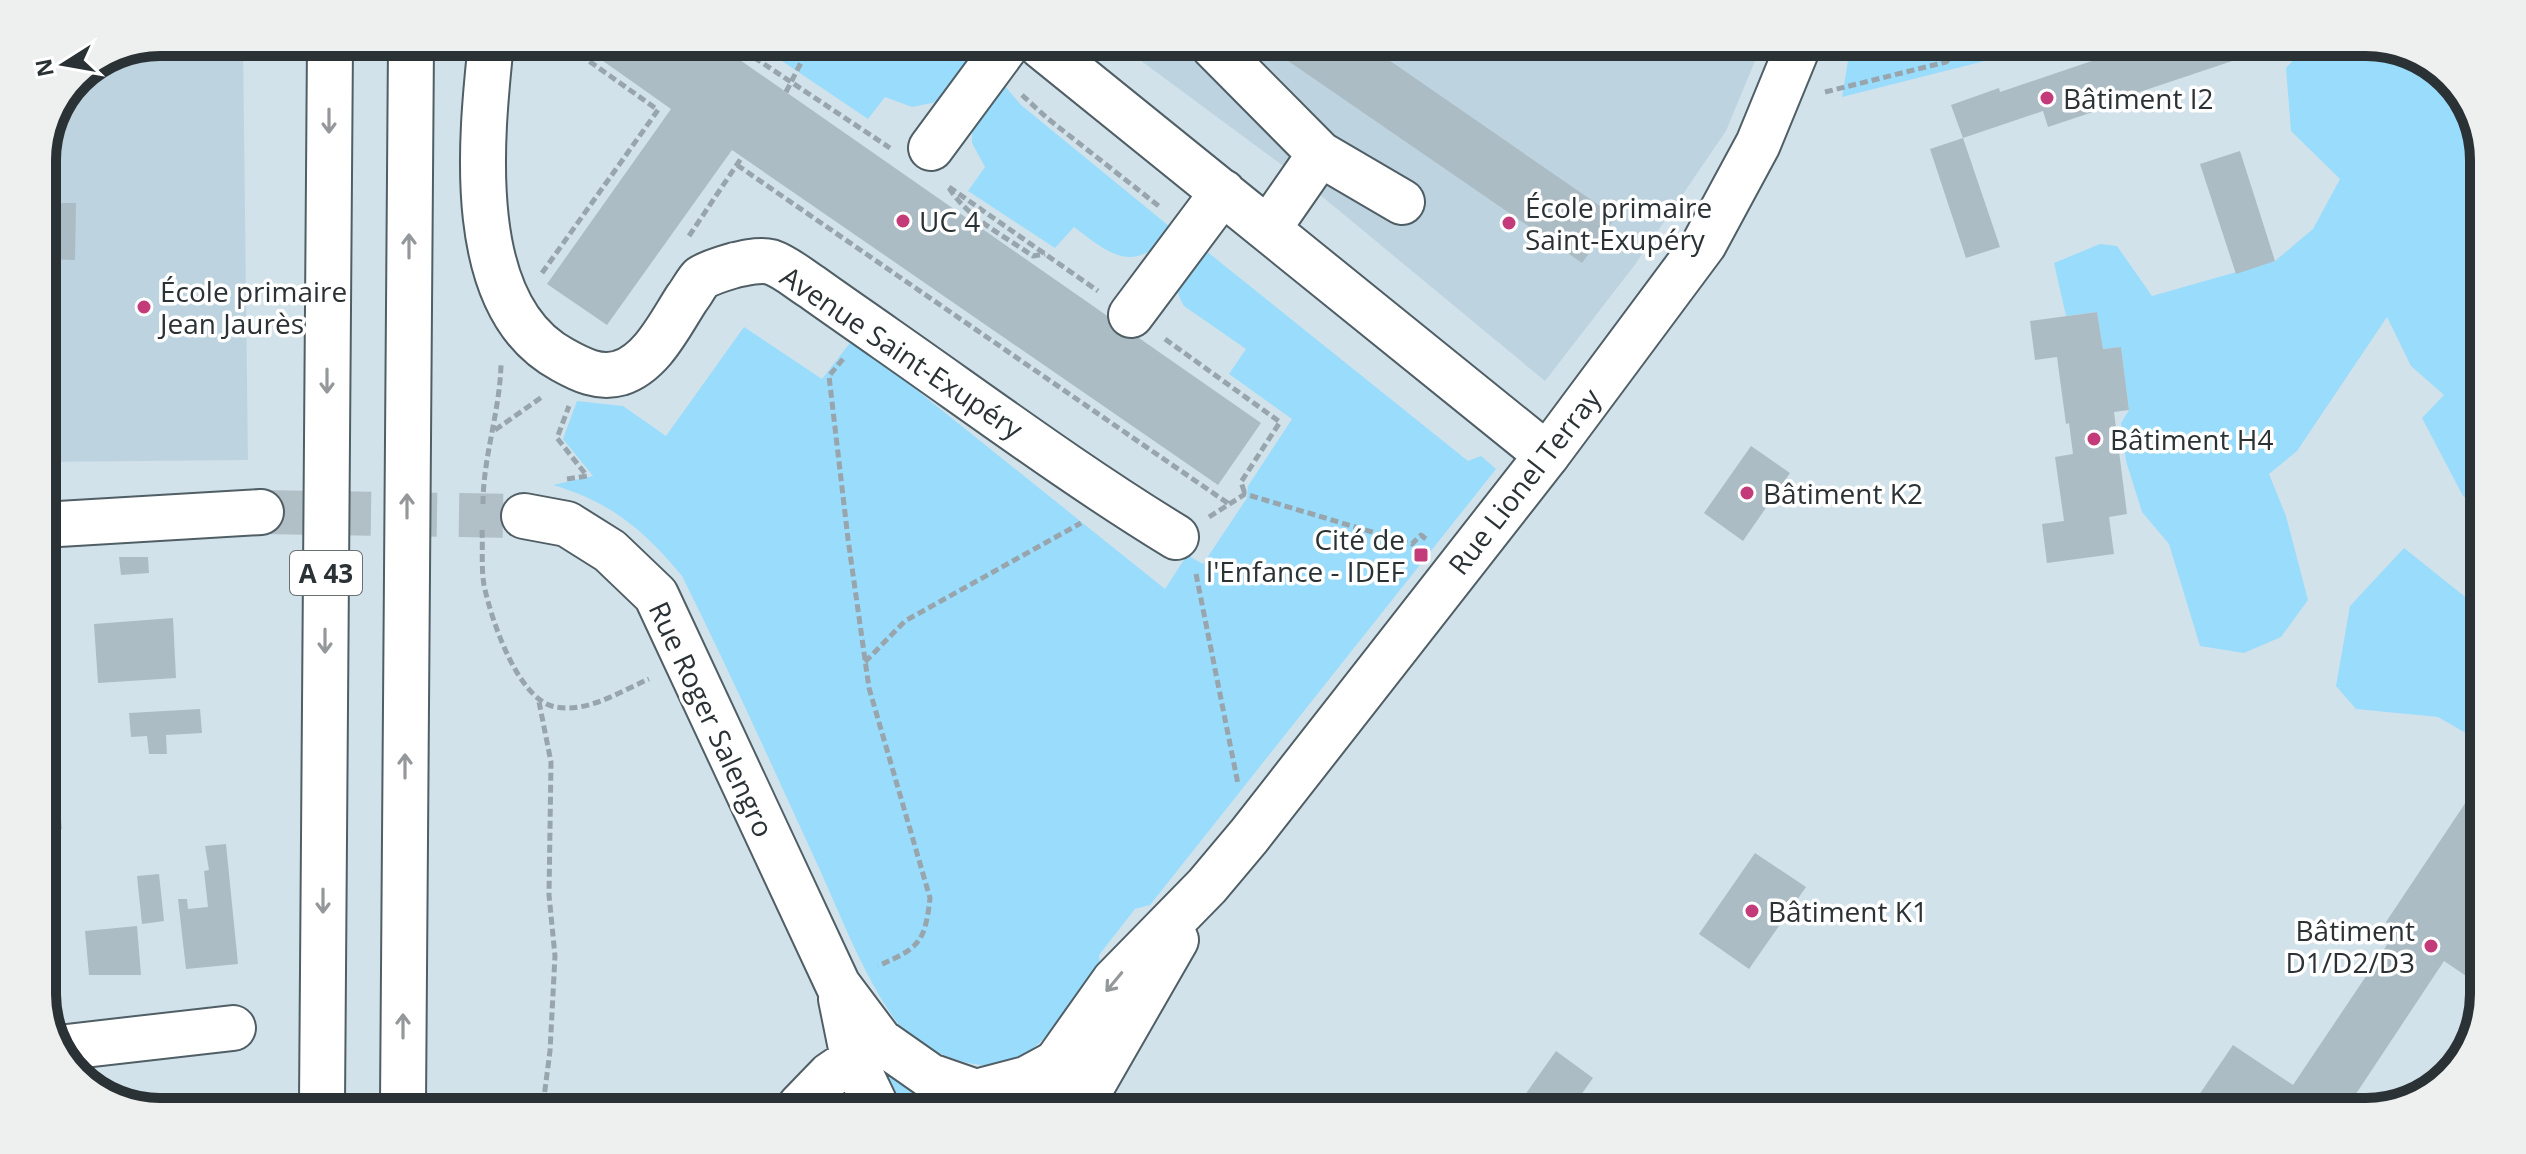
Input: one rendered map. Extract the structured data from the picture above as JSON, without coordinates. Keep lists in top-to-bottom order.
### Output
{
  "streets": {
    "main road": [
      "Avenue Saint-Exupéry",
      "Rue Lionel Terray",
      "A 43",
      "Rue Roger Salengro"
    ]
  },
  "crossings": [
    ["Rue Lionel Terray", "Rue Roger Salengro"]
  ],
  "places": {
    "other": [
      "Bâtiment I2",
      "UC 4",
      "École primaire Saint-Exupéry",
      "École primaire Jean Jaurès",
      "Bâtiment H4",
      "Bâtiment K2",
      "Bâtiment K1",
      "Bâtiment D1/D2/D3"
    ],
    "transit": ["Cité de l'Enfance - IDEF"]
  },
  "north": "left"
}
